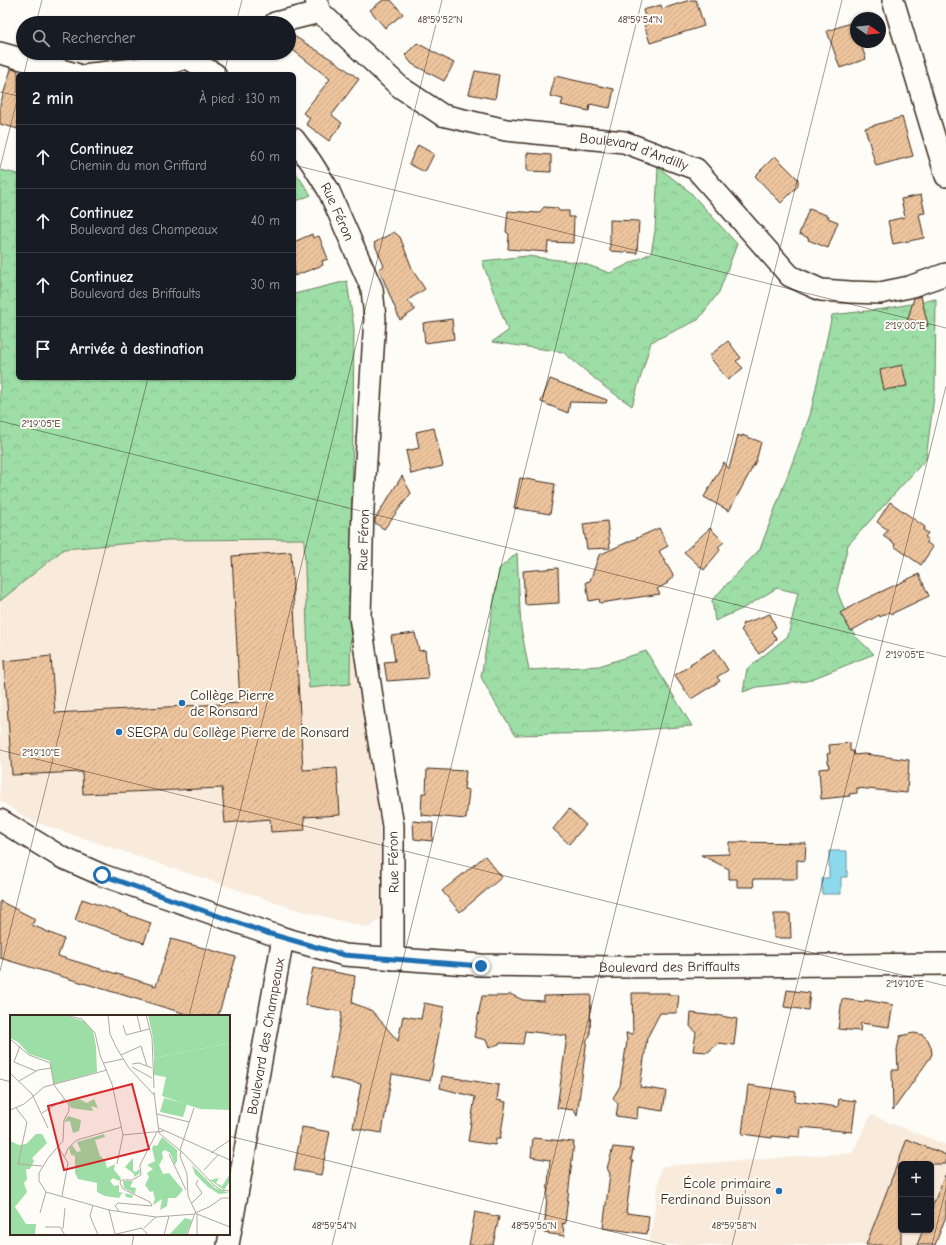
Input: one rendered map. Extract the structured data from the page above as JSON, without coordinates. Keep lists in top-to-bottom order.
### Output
{
  "streets": {
    "street": [
      "Boulevard d'Andilly",
      "Rue Féron",
      "Boulevard des Briffaults",
      "Boulevard des Champeaux"
    ]
  },
  "crossings": [
    ["Rue Féron", "Boulevard des Briffaults"],
    ["Rue Féron", "Boulevard des Champeaux"],
    ["Boulevard des Briffaults", "Boulevard des Champeaux"]
  ],
  "places": ["Collège Pierre de Ronsard", "SEGPA du Collège Pierre de Ronsard", "École primaire Ferdinand Buisson"],
  "north": "right",
  "page": {
    "search": "Rechercher",
    "heading": ["2 min", "À pied · 130 m"],
    "list": [
      ["Continuez", "Chemin du mon Griffard", "60 m"],
      ["Continuez", "Boulevard des Champeaux", "40 m"],
      ["Continuez", "Boulevard des Briffaults", "30 m"],
      "Arrivée à destination"
    ],
    "map_buttons": ["+", "−"]
  },
  "coordinates": [
    "48°59'52\"N",
    "48°59'54\"N",
    "2°19'00\"E",
    "2°19'05\"E",
    "2°19'10\"E",
    "48°59'56\"N",
    "48°59'58\"N"
  ]
}
